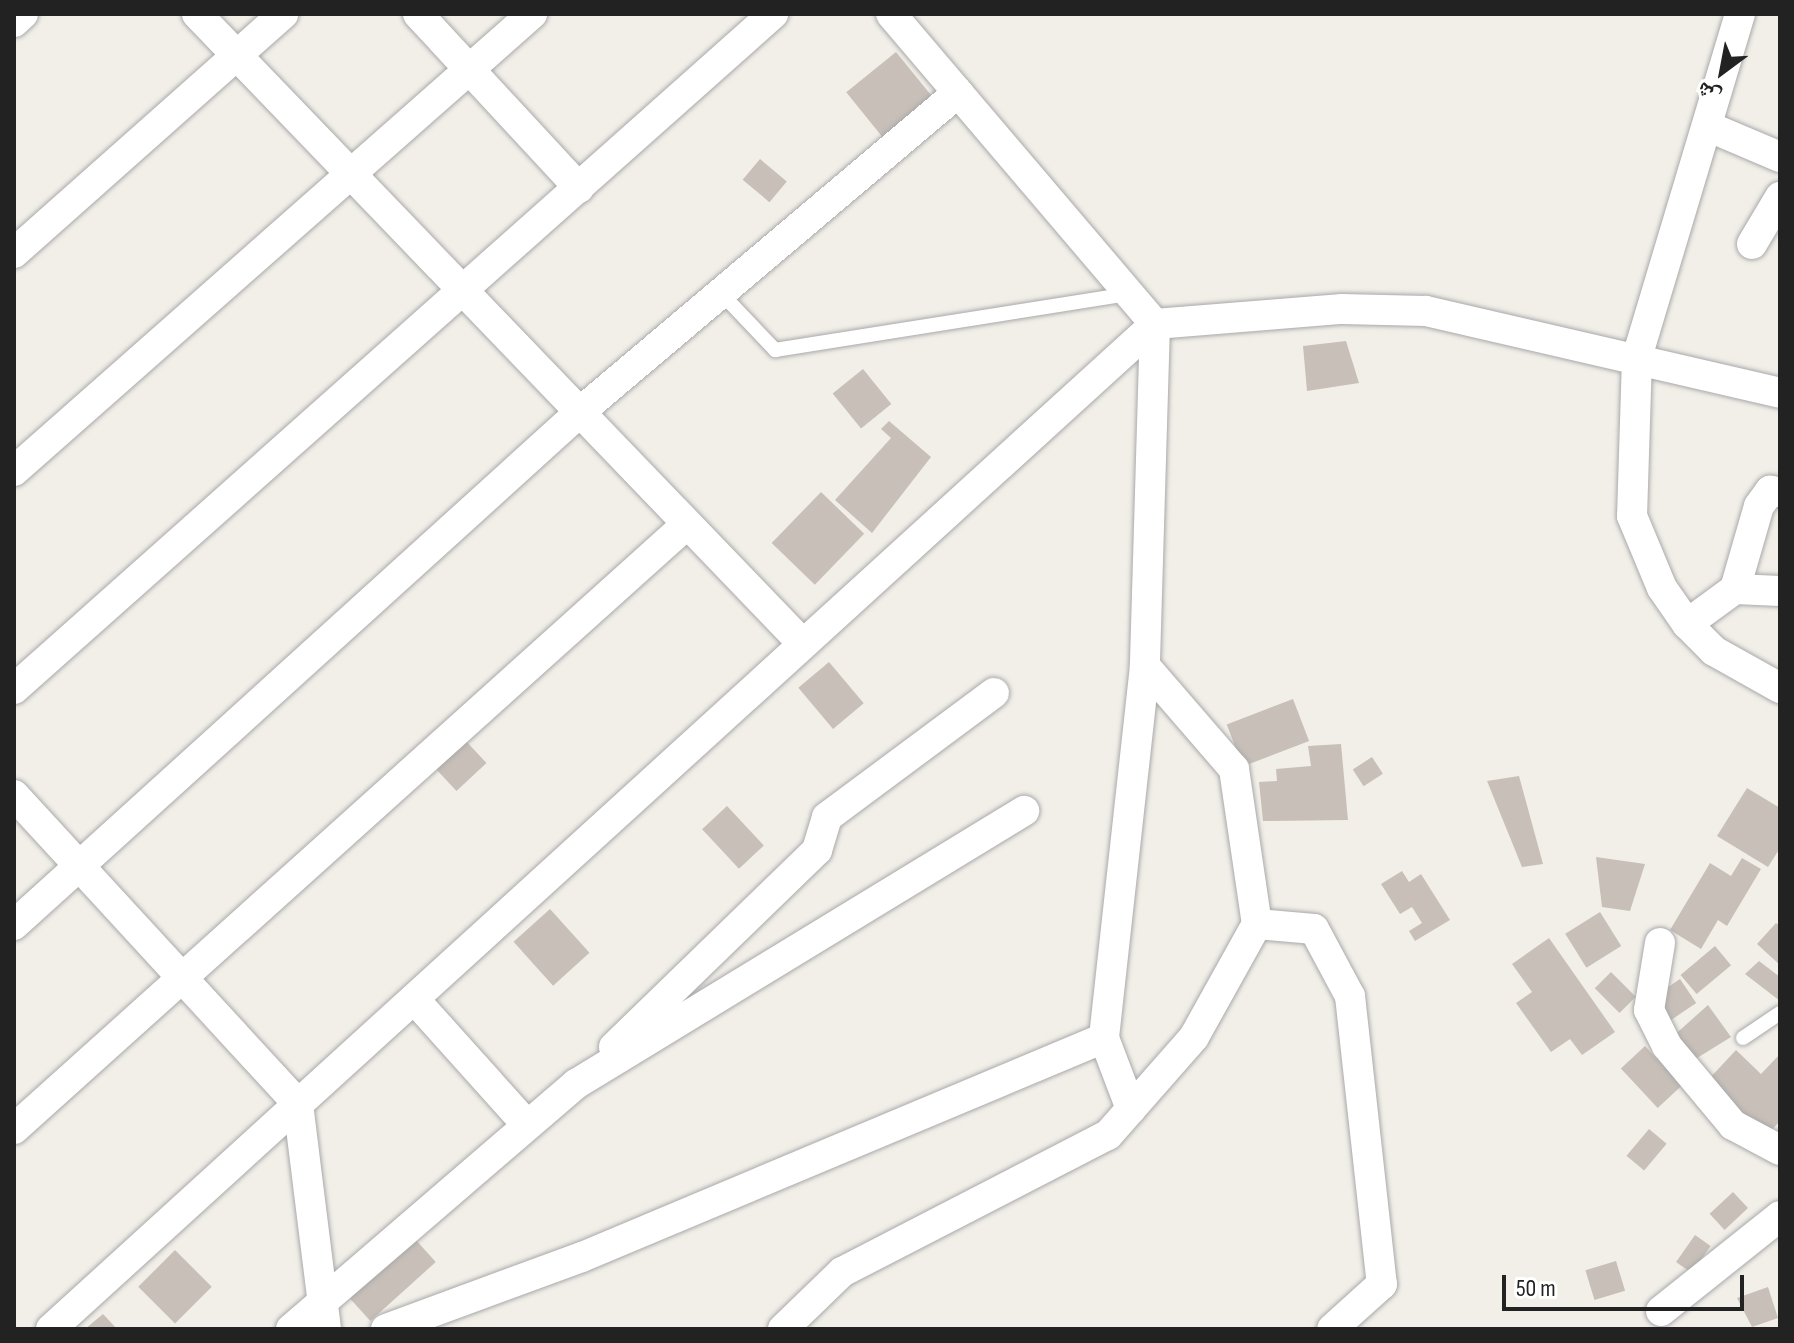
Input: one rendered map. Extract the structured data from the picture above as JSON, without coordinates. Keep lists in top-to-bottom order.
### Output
{
  "scale_bar": "50 m",
  "north": "bottom left"
}
